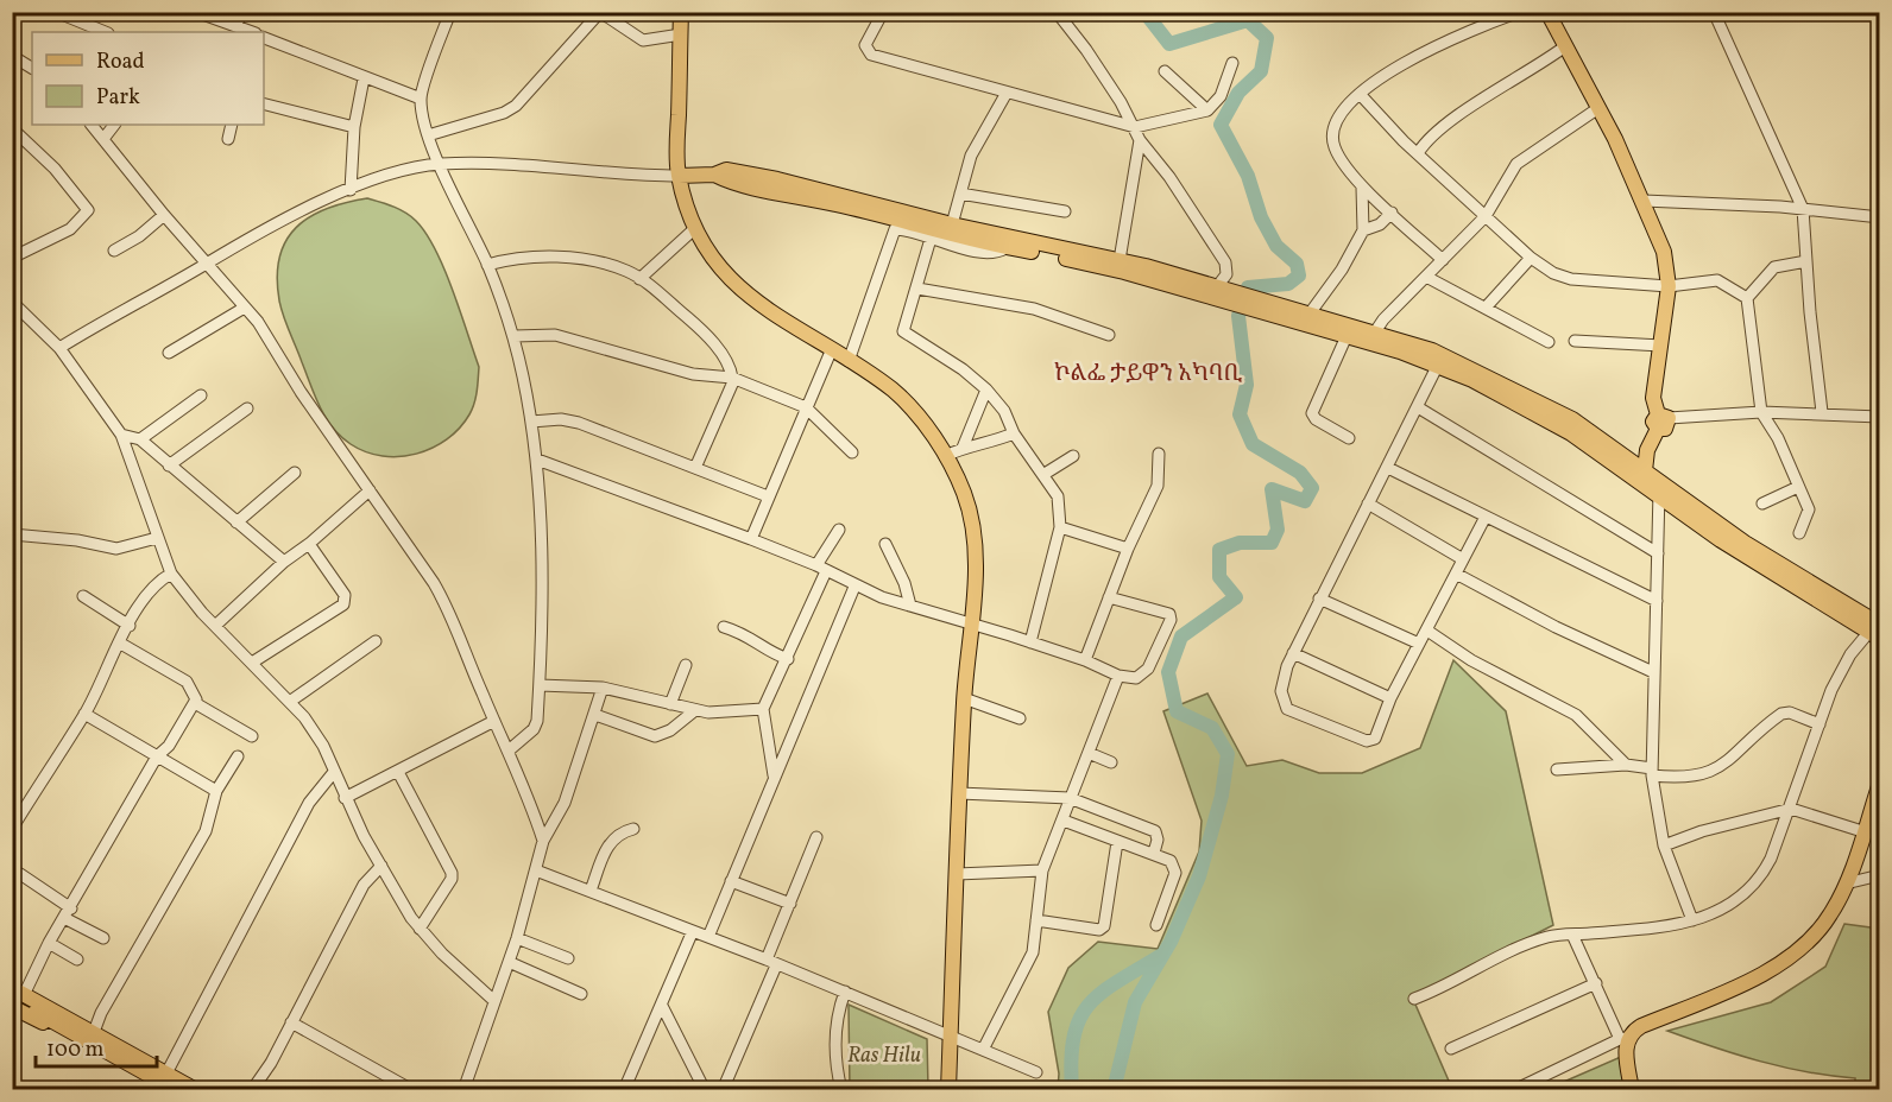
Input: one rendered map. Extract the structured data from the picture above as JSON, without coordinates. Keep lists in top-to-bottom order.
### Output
{
  "districts": ["ኮልፌ ታይዋን አካባቢ"],
  "parks": ["Ras Hilu"],
  "legend": ["Road", "Park"],
  "scale_bar": "100 m"
}
